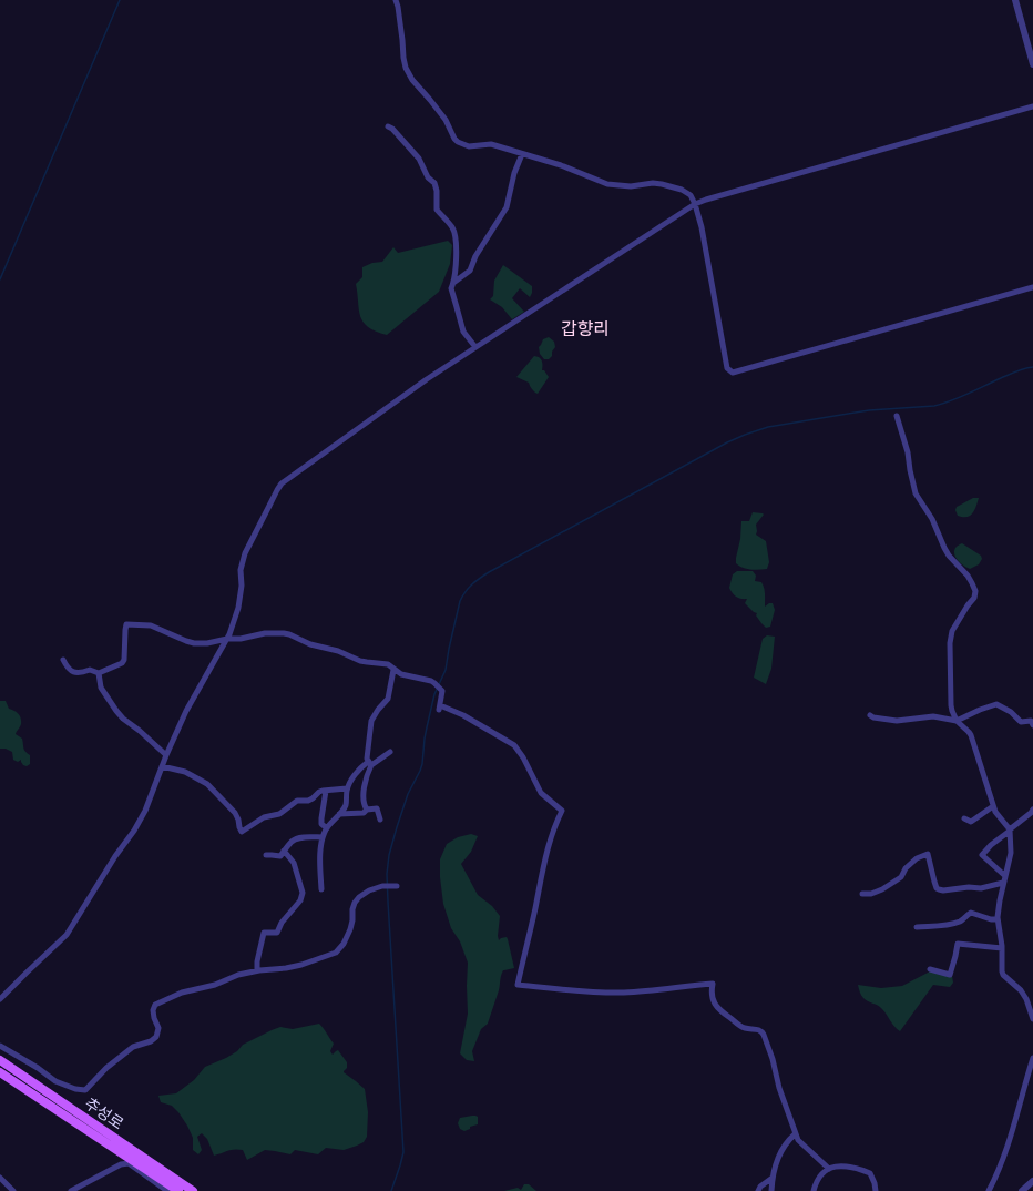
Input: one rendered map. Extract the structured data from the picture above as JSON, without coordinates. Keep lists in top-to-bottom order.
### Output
{
  "streets": {
    "main road": ["추성로"]
  },
  "districts": ["갑향리"]
}
